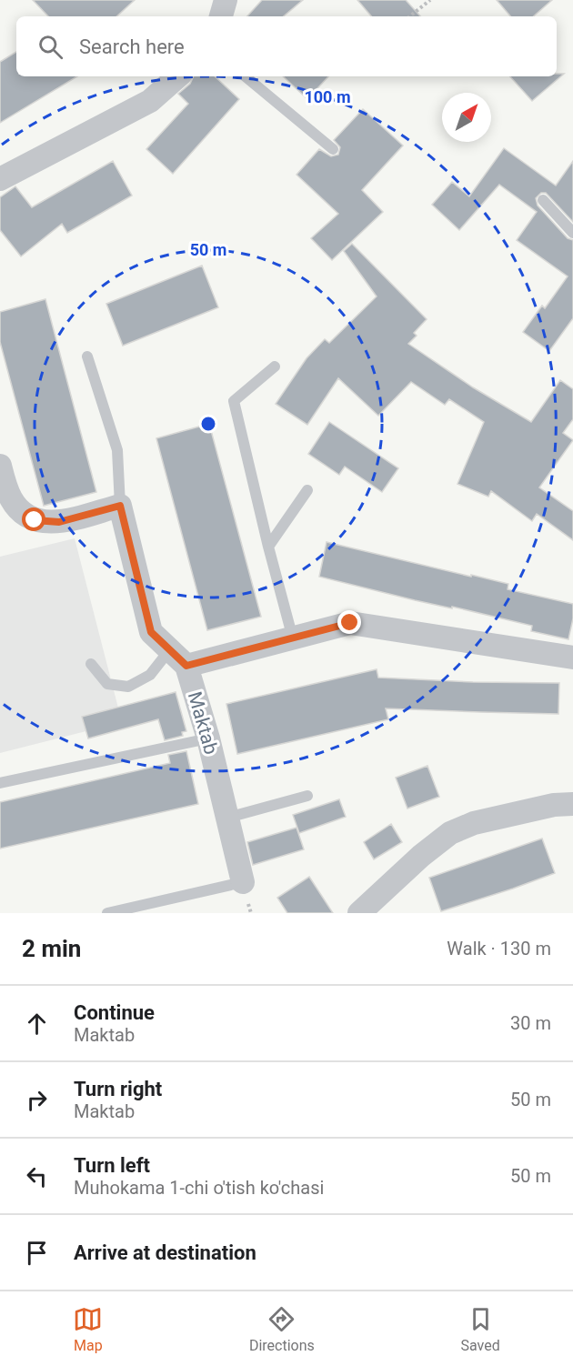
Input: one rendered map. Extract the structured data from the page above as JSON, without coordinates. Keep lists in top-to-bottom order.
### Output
{
  "streets": {
    "street": ["Maktab"]
  },
  "north": "top right",
  "page": {
    "search": "Search here",
    "heading": ["2 min", "Walk · 130 m"],
    "list": [
      ["Continue", "Maktab", "30 m"],
      ["Turn right", "Maktab", "50 m"],
      ["Turn left", "Muhokama 1-chi o'tish ko'chasi", "50 m"],
      "Arrive at destination"
    ],
    "nav": ["Map", "Directions", "Saved"]
  },
  "rings": ["100 m", "50 m"]
}
